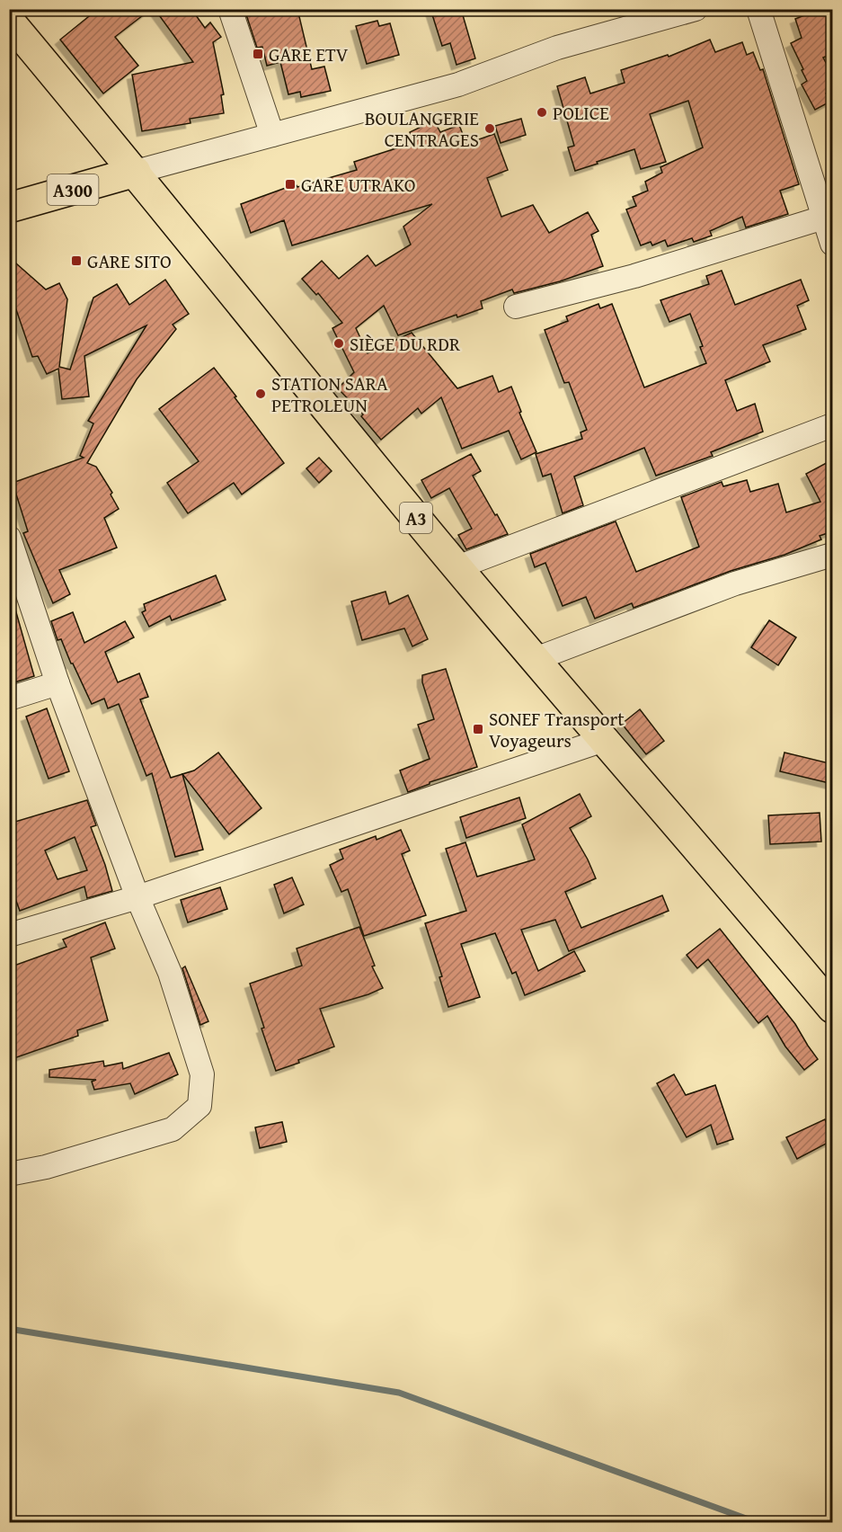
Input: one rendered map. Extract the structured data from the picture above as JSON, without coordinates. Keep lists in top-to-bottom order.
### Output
{
  "streets": {
    "highway": ["A300", "A3"]
  },
  "crossings": [
    ["A300", "A3"]
  ],
  "places": {
    "transit": [
      "GARE ETV",
      "GARE UTRAKO",
      "GARE SITO",
      "SONEF Transport Voyageurs"
    ],
    "other": [
      "POLICE",
      "BOULANGERIE CENTRAGES",
      "SIÈGE DU RDR",
      "STATION SARA PETROLEUN"
    ]
  }
}
